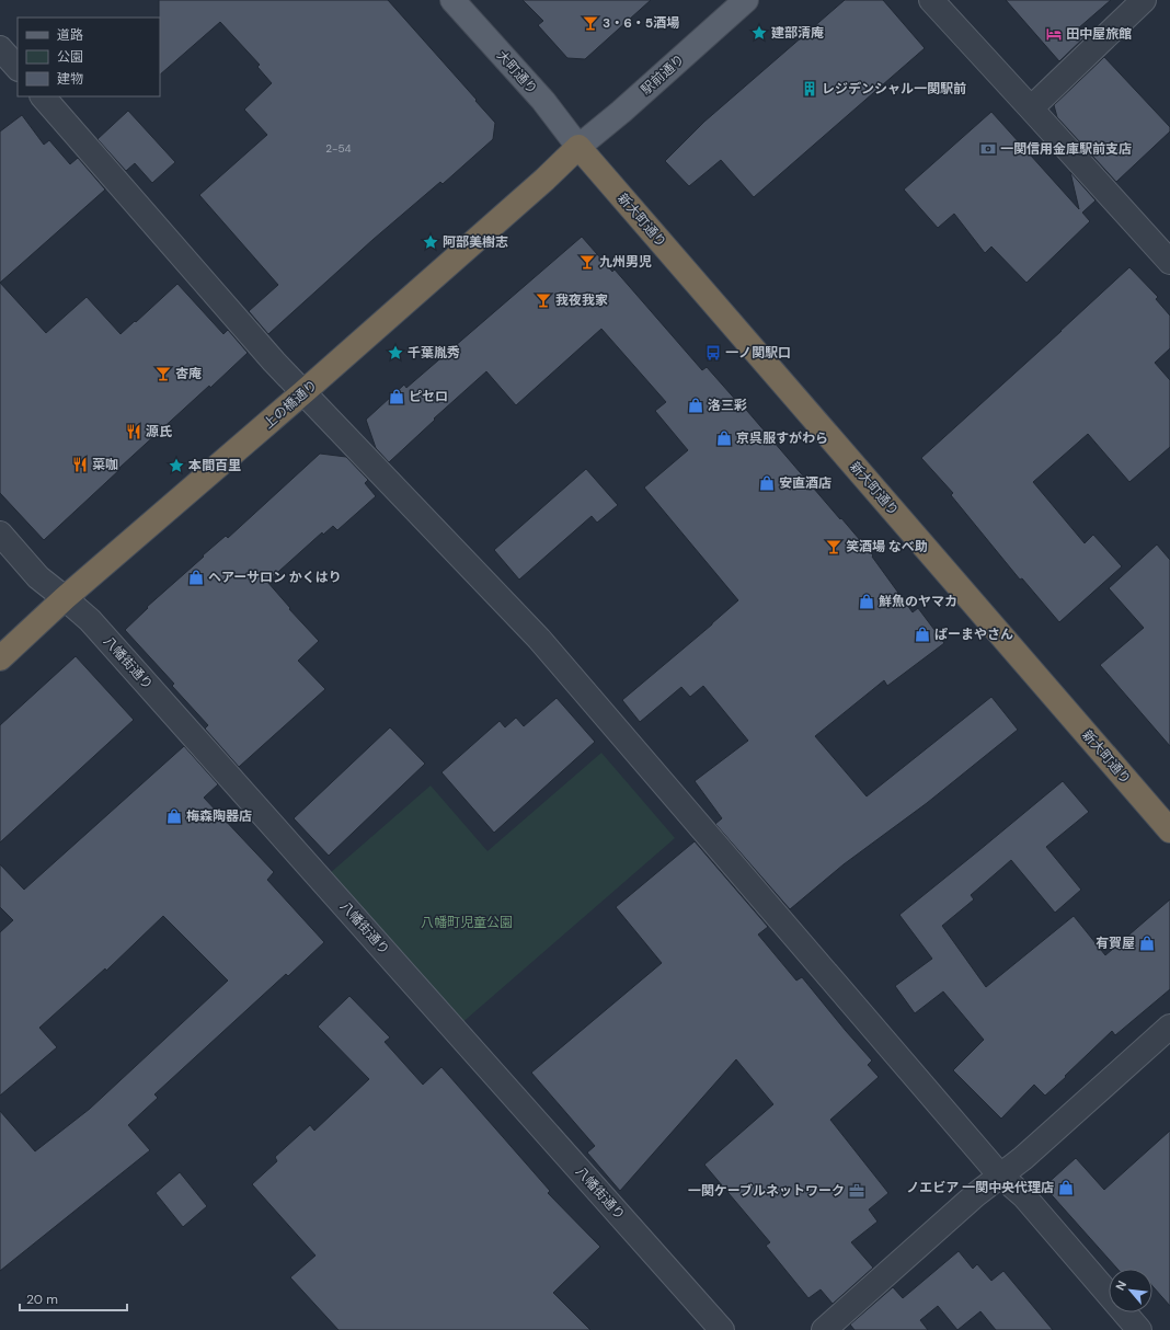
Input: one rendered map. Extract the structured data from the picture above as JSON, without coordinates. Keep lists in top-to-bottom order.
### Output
{
  "streets": {
    "highway": ["新大町通り", "上の橋通り"],
    "main road": ["大町通り", "駅前通り"],
    "street": ["八幡街通り"]
  },
  "crossings": [
    ["大町通り", "駅前通り"],
    ["大町通り", "新大町通り"],
    ["大町通り", "上の橋通り"],
    ["駅前通り", "新大町通り"],
    ["駅前通り", "上の橋通り"],
    ["新大町通り", "上の橋通り"],
    ["上の橋通り", "八幡街通り"]
  ],
  "parks": ["八幡町児童公園"],
  "places": {
    "bar": [
      "3・6・5酒場",
      "九州男児",
      "我夜我家",
      "杏庵",
      "笑酒場 なべ助"
    ],
    "place": [
      "建部清庵",
      "阿部美樹志",
      "千葉胤秀",
      "本間百里"
    ],
    "hotel": ["田中屋旅館"],
    "building": ["レジデンシャル一関駅前"],
    "bank": ["一関信用金庫駅前支店"],
    "bus stop": ["一ノ関駅口"],
    "shop": [
      "ピセロ",
      "洛三彩",
      "京呉服すがわら",
      "安直酒店",
      "ヘアーサロン かくはり",
      "鮮魚のヤマカ",
      "ぱーまやさん",
      "梅森陶器店",
      "有賀屋",
      "ノエビア 一関中央代理店"
    ],
    "restaurant": ["源氏", "菜咖"],
    "office": ["一関ケーブルネットワーク"]
  },
  "house_numbers": ["2-54"],
  "legend": ["道路", "公園", "建物"],
  "scale_bar": "20 m",
  "north": "top left"
}
